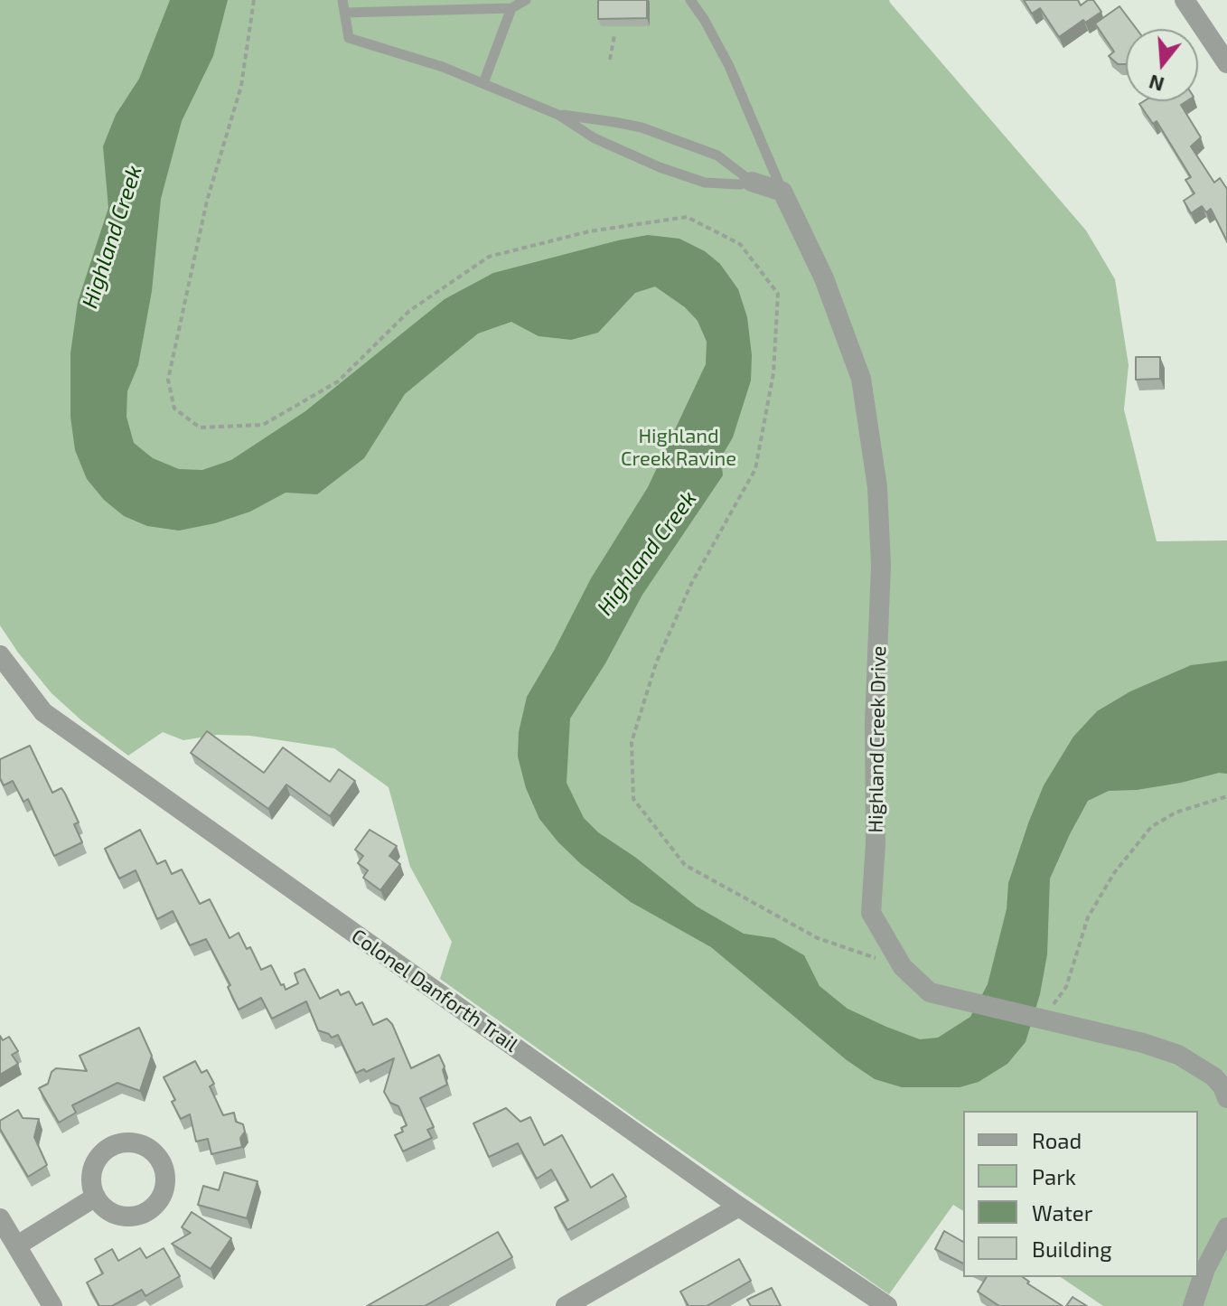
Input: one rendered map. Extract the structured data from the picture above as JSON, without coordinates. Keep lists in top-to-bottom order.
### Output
{
  "streets": {
    "street": ["Highland Creek Drive", "Colonel Danforth Trail"]
  },
  "water": ["Highland Creek"],
  "parks": ["Highland Creek Ravine"],
  "legend": [
    "Road",
    "Park",
    "Water",
    "Building"
  ],
  "north": "bottom"
}
